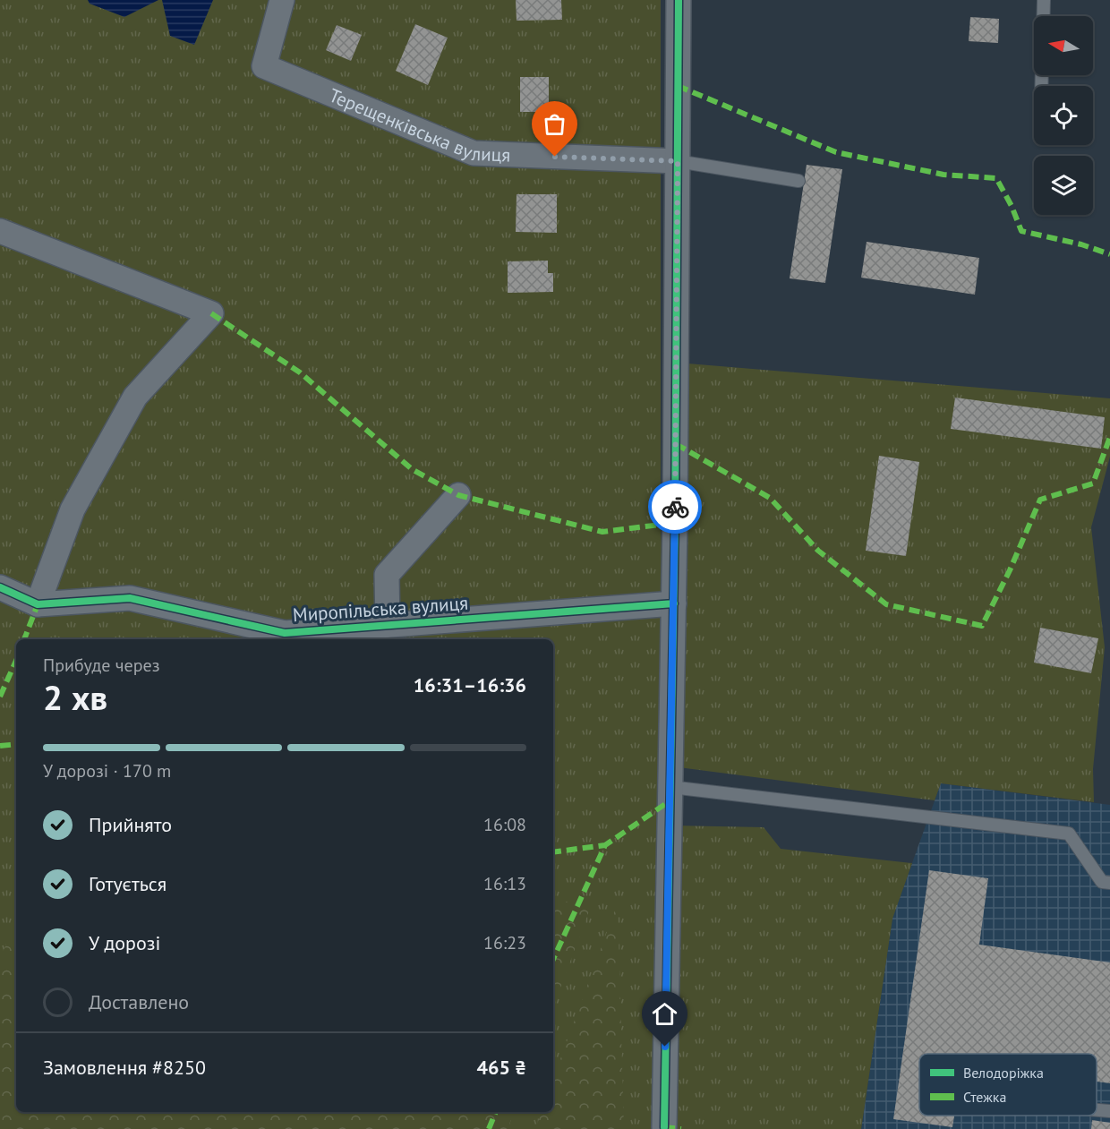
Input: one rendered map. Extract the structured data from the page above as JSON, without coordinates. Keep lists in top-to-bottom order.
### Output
{
  "streets": {
    "street": ["Терещенківська вулиця", "Миропільська вулиця"]
  },
  "legend": ["Велодоріжка", "Стежка"],
  "north": "left",
  "page": {
    "heading": ["2 хв", "Прибуде через", "16:31–16:36"],
    "panel": ["Замовлення #8250", "465 ₴"],
    "bar": "У дорозі · 170 m",
    "list": [
      ["Прийнято", "16:08"],
      ["Готується", "16:13"],
      ["У дорозі", "16:23"],
      "Доставлено"
    ]
  }
}
